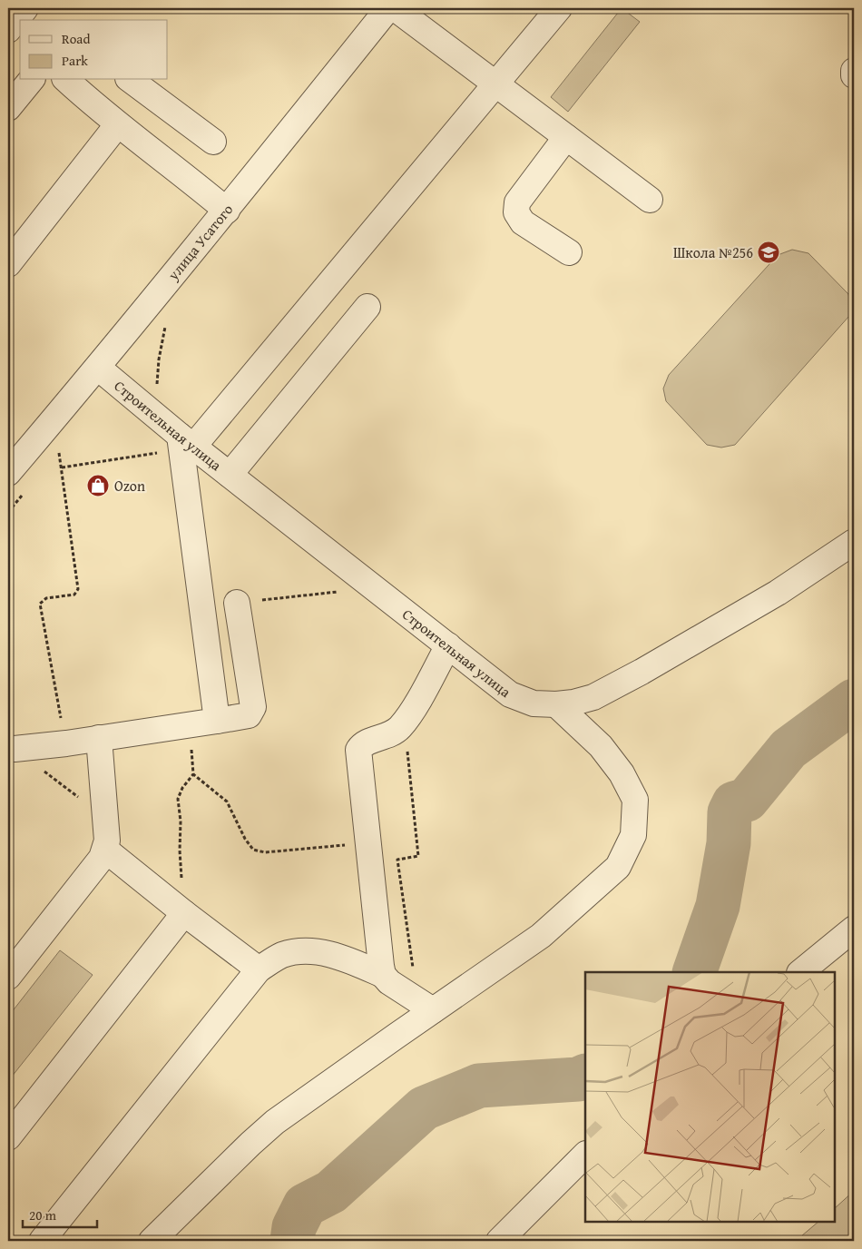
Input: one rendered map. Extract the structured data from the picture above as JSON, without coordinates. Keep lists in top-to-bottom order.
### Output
{
  "streets": {
    "street": ["улица Усатого", "Строительная улица"]
  },
  "crossings": [
    ["улица Усатого", "Строительная улица"]
  ],
  "places": {
    "school or university": ["Школа №256"],
    "shop": ["Ozon"]
  },
  "legend": ["Road", "Park"],
  "scale_bar": "20 m"
}
